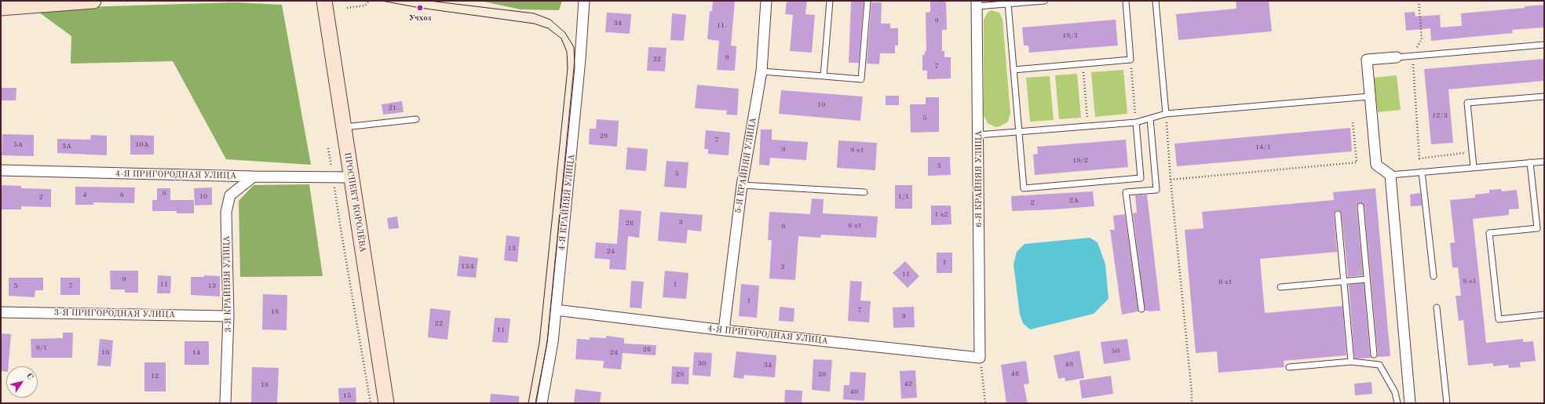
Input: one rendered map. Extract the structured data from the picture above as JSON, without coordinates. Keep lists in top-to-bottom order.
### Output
{
  "streets": {
    "main road": ["ПРОСПЕКТ КОРОЛЁВА"],
    "street": [
      "5-Я КРАЙНЯЯ УЛИЦА",
      "4-Я ПРИГОРОДНАЯ УЛИЦА",
      "6-Я КРАЙНЯЯ УЛИЦА",
      "4-Я КРАЙНЯЯ УЛИЦА",
      "3-Я КРАЙНЯЯ УЛИЦА",
      "3-Я ПРИГОРОДНАЯ УЛИЦА"
    ]
  },
  "crossings": [
    ["5-Я КРАЙНЯЯ УЛИЦА", "4-Я ПРИГОРОДНАЯ УЛИЦА"],
    ["4-Я ПРИГОРОДНАЯ УЛИЦА", "6-Я КРАЙНЯЯ УЛИЦА"],
    ["4-Я ПРИГОРОДНАЯ УЛИЦА", "ПРОСПЕКТ КОРОЛЁВА"],
    ["4-Я ПРИГОРОДНАЯ УЛИЦА", "4-Я КРАЙНЯЯ УЛИЦА"],
    ["4-Я ПРИГОРОДНАЯ УЛИЦА", "3-Я КРАЙНЯЯ УЛИЦА"],
    ["3-Я КРАЙНЯЯ УЛИЦА", "3-Я ПРИГОРОДНАЯ УЛИЦА"]
  ],
  "places": ["Учхоз"],
  "house_numbers": [
    "9",
    "34",
    "11",
    "18/3",
    "9",
    "32",
    "7",
    "10",
    "21",
    "12/3",
    "5",
    "28",
    "7",
    "5А",
    "10А",
    "3А",
    "14/1",
    "8",
    "8 к1",
    "18/2",
    "3",
    "5",
    "8",
    "4",
    "6",
    "10",
    "1/1",
    "2",
    "2А",
    "2",
    "1 к2",
    "3",
    "26",
    "6 к1",
    "6",
    "13",
    "24",
    "1",
    "13А",
    "3",
    "11",
    "9",
    "8 к1",
    "6 к1",
    "11",
    "1",
    "5",
    "7",
    "13",
    "1",
    "7",
    "18",
    "9",
    "22",
    "11",
    "8/1",
    "26",
    "50",
    "10",
    "14",
    "24",
    "30",
    "48",
    "34",
    "46",
    "28",
    "38",
    "12",
    "42",
    "16",
    "40",
    "15"
  ],
  "north": "top right"
}
